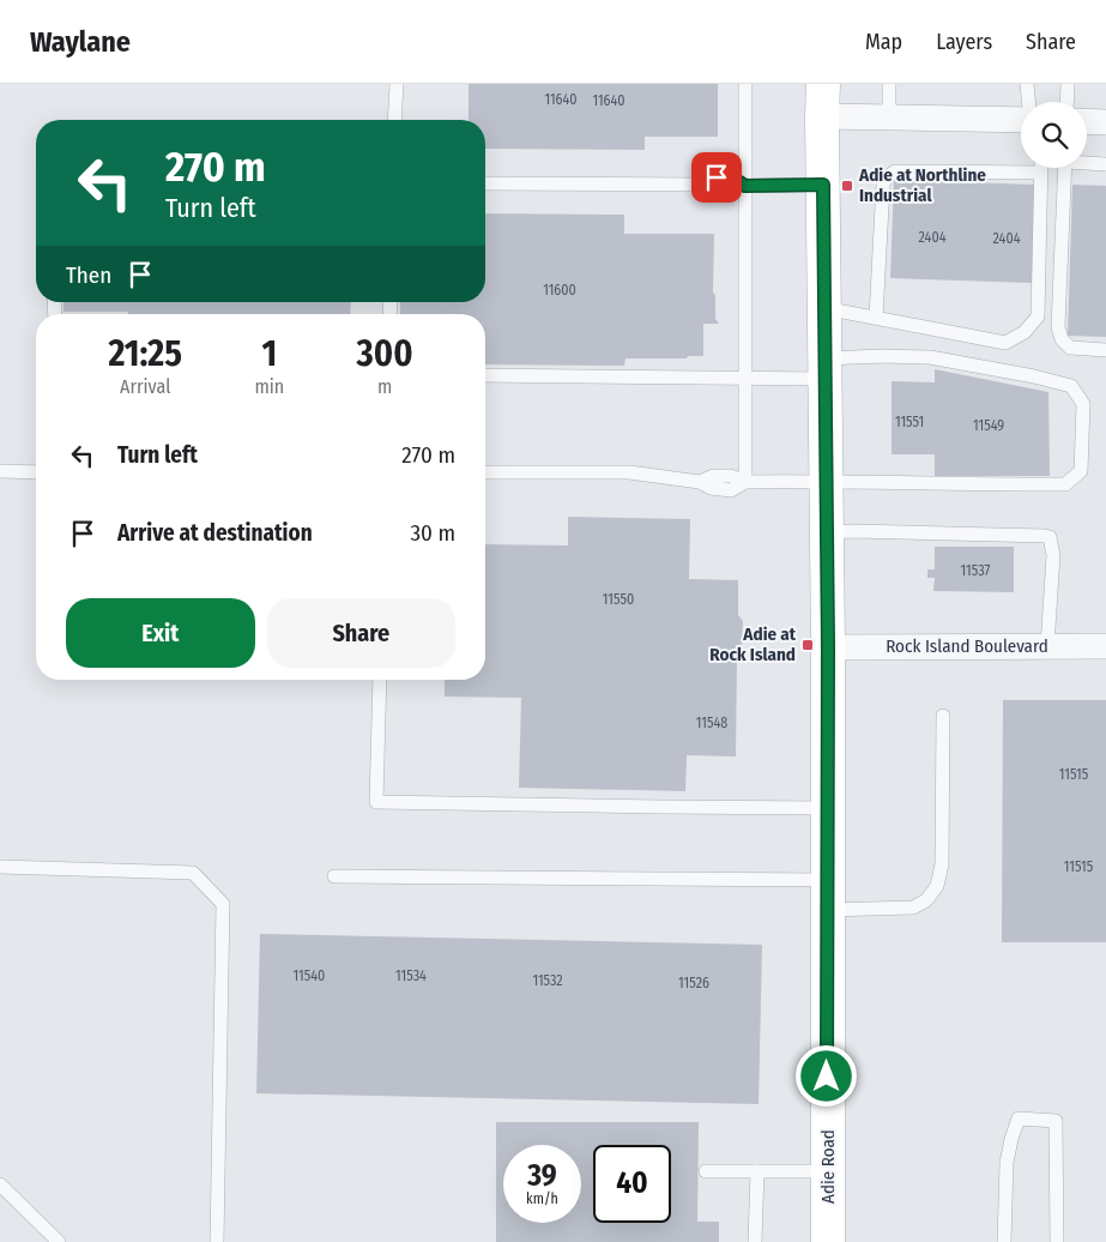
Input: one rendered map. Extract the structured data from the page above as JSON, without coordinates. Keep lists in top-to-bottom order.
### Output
{
  "streets": {
    "street": ["Rock Island Boulevard", "Adie Road"]
  },
  "crossings": [
    ["Rock Island Boulevard", "Adie Road"]
  ],
  "places": {
    "transit": ["Adie at Northline Industrial", "Adie at Rock Island"]
  },
  "house_numbers": [
    "11640",
    "11640",
    "2404",
    "2404",
    "11600",
    "11551",
    "11549",
    "11537",
    "11550",
    "11548",
    "11515",
    "11515",
    "11540",
    "11534",
    "11532",
    "11526"
  ],
  "page": {
    "header": "Waylane",
    "nav": ["Map", "Layers", "Share"],
    "turn": ["270 m", "Turn left"],
    "then": "Then",
    "eta": [
      "21:25",
      "Arrival",
      "1",
      "min",
      "300",
      "m"
    ],
    "list": [
      {
        "name": "Turn left",
        "value": "270 m"
      },
      {
        "name": "Arrive at destination",
        "value": "30 m"
      }
    ],
    "buttons": ["Exit", "Share"],
    "speed": "39 km/h",
    "limit": "40"
  }
}
